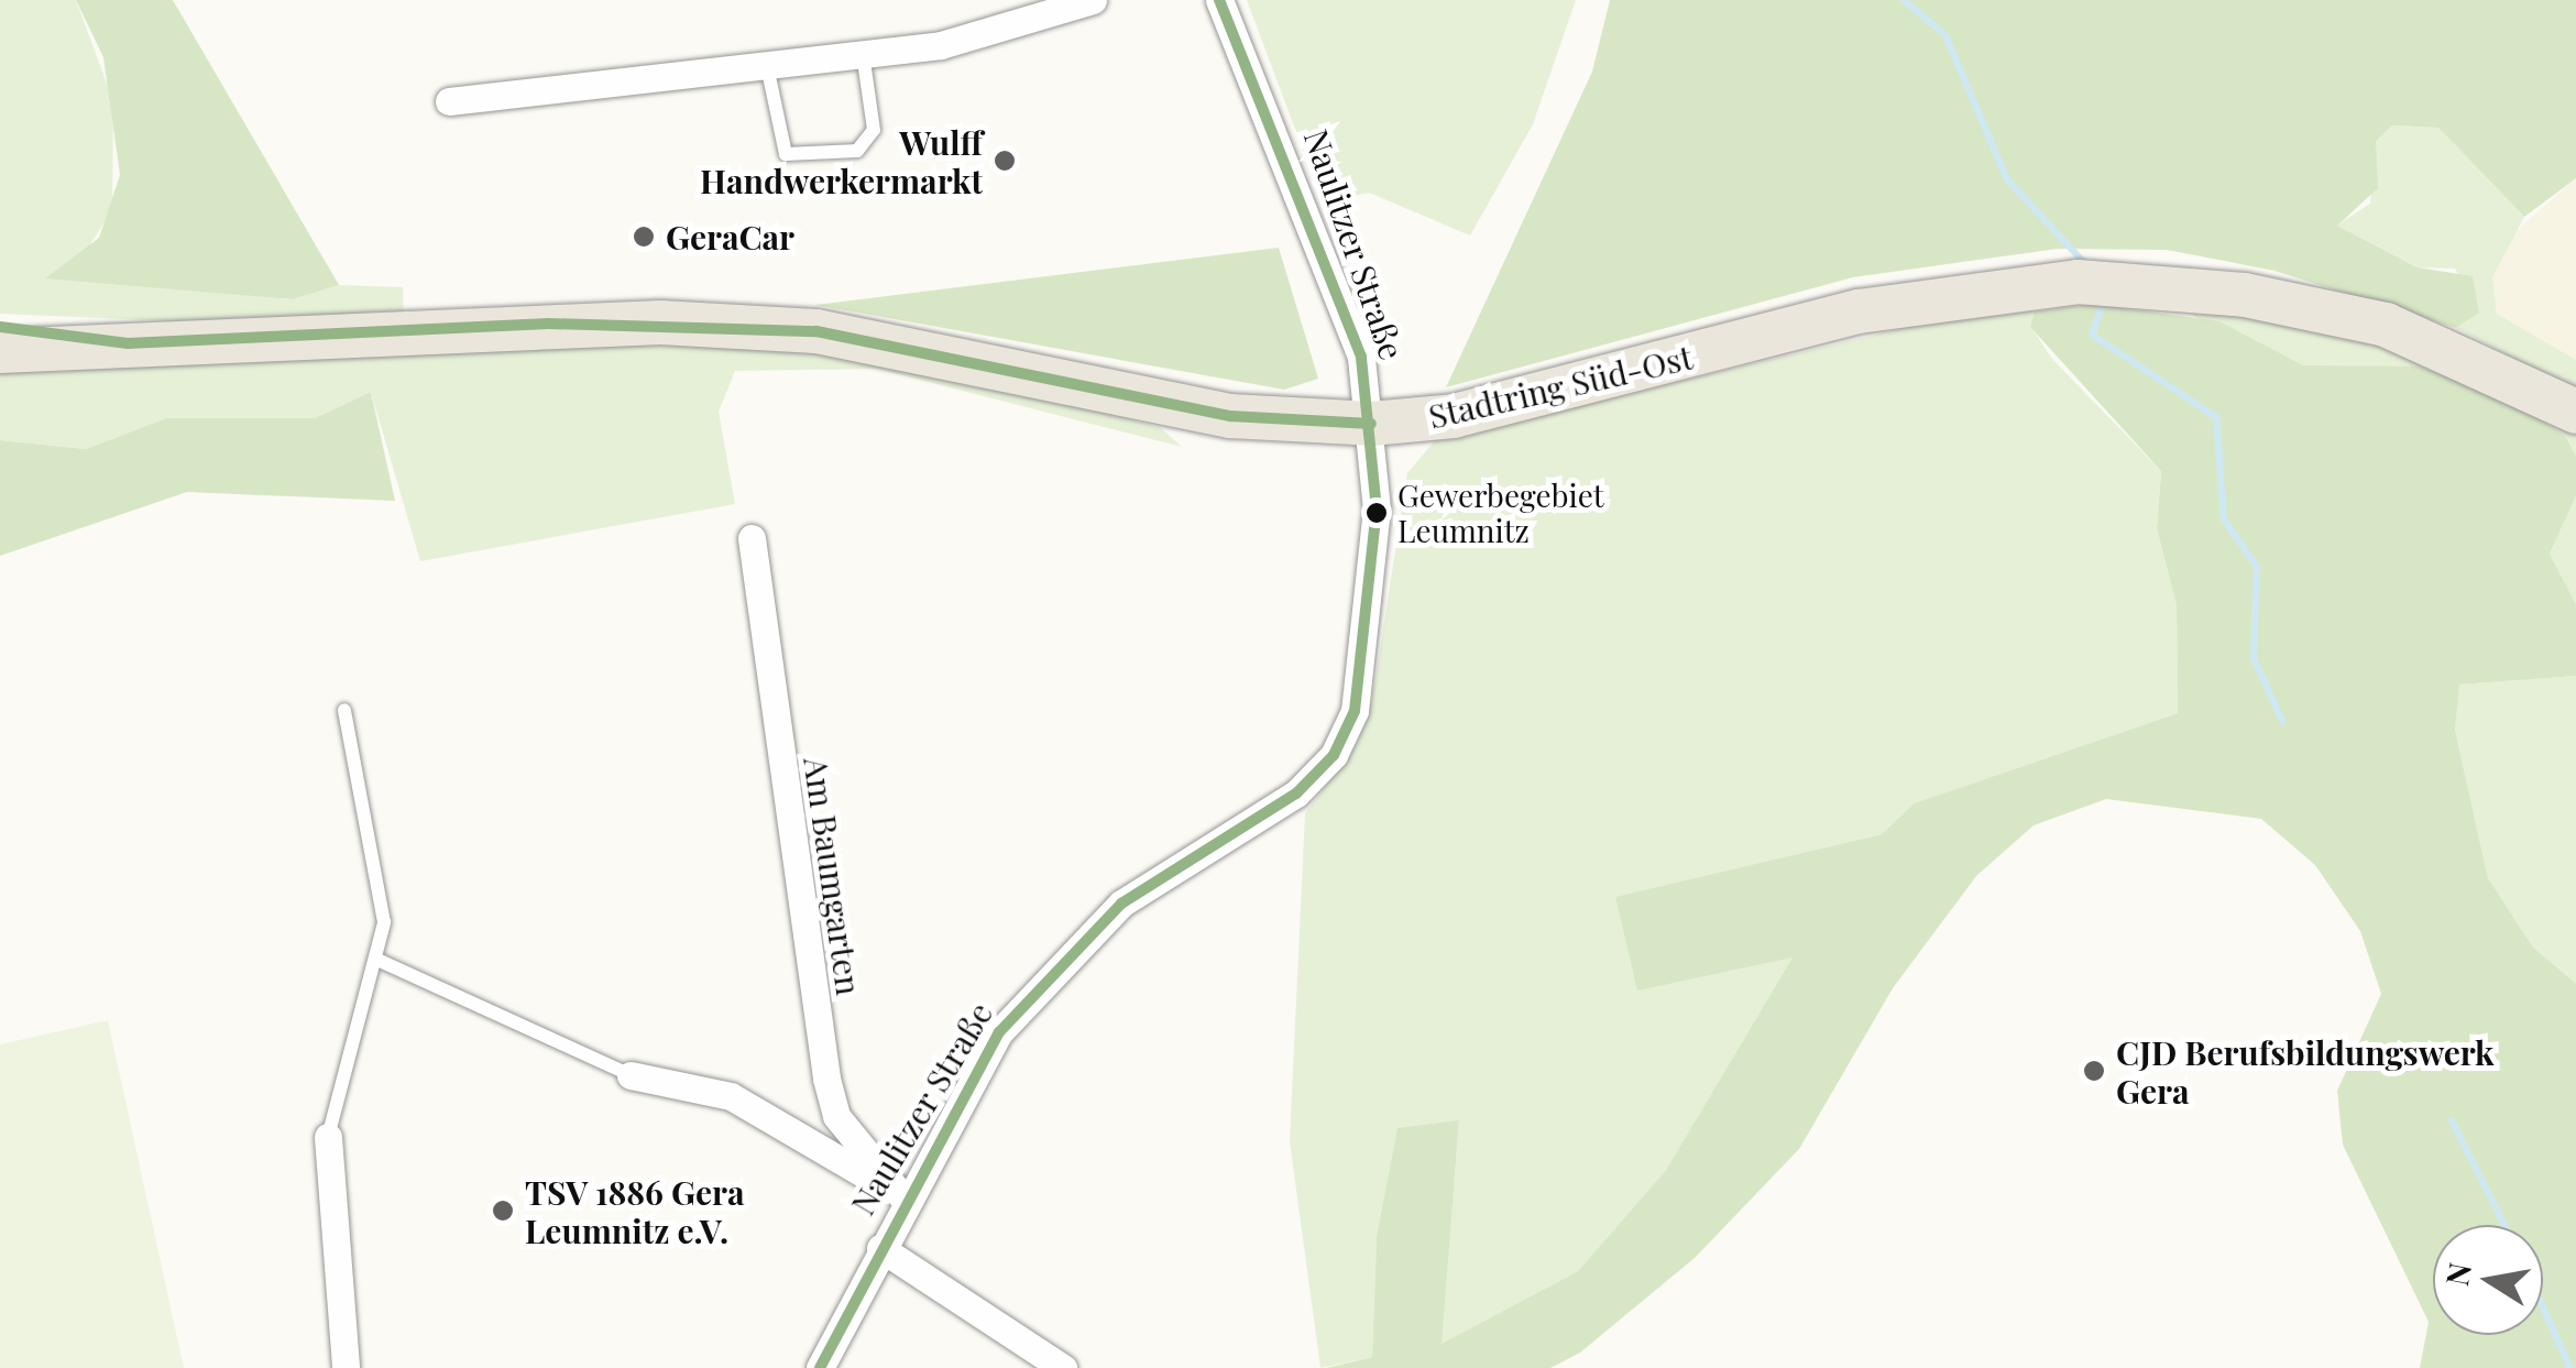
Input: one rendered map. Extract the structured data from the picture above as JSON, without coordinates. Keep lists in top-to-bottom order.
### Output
{
  "streets": {
    "main road": ["Stadtring Süd-Ost"],
    "street": ["Naulitzer Straße", "Am Baumgarten"]
  },
  "crossings": [
    ["Naulitzer Straße", "Stadtring Süd-Ost"],
    ["Naulitzer Straße", "Am Baumgarten"]
  ],
  "places": [
    "Wulff Handwerkermarkt",
    "GeraCar",
    "Gewerbegebiet Leumnitz",
    "CJD Berufsbildungswerk Gera",
    "TSV 1886 Gera Leumnitz e.V."
  ],
  "north": "left"
}
